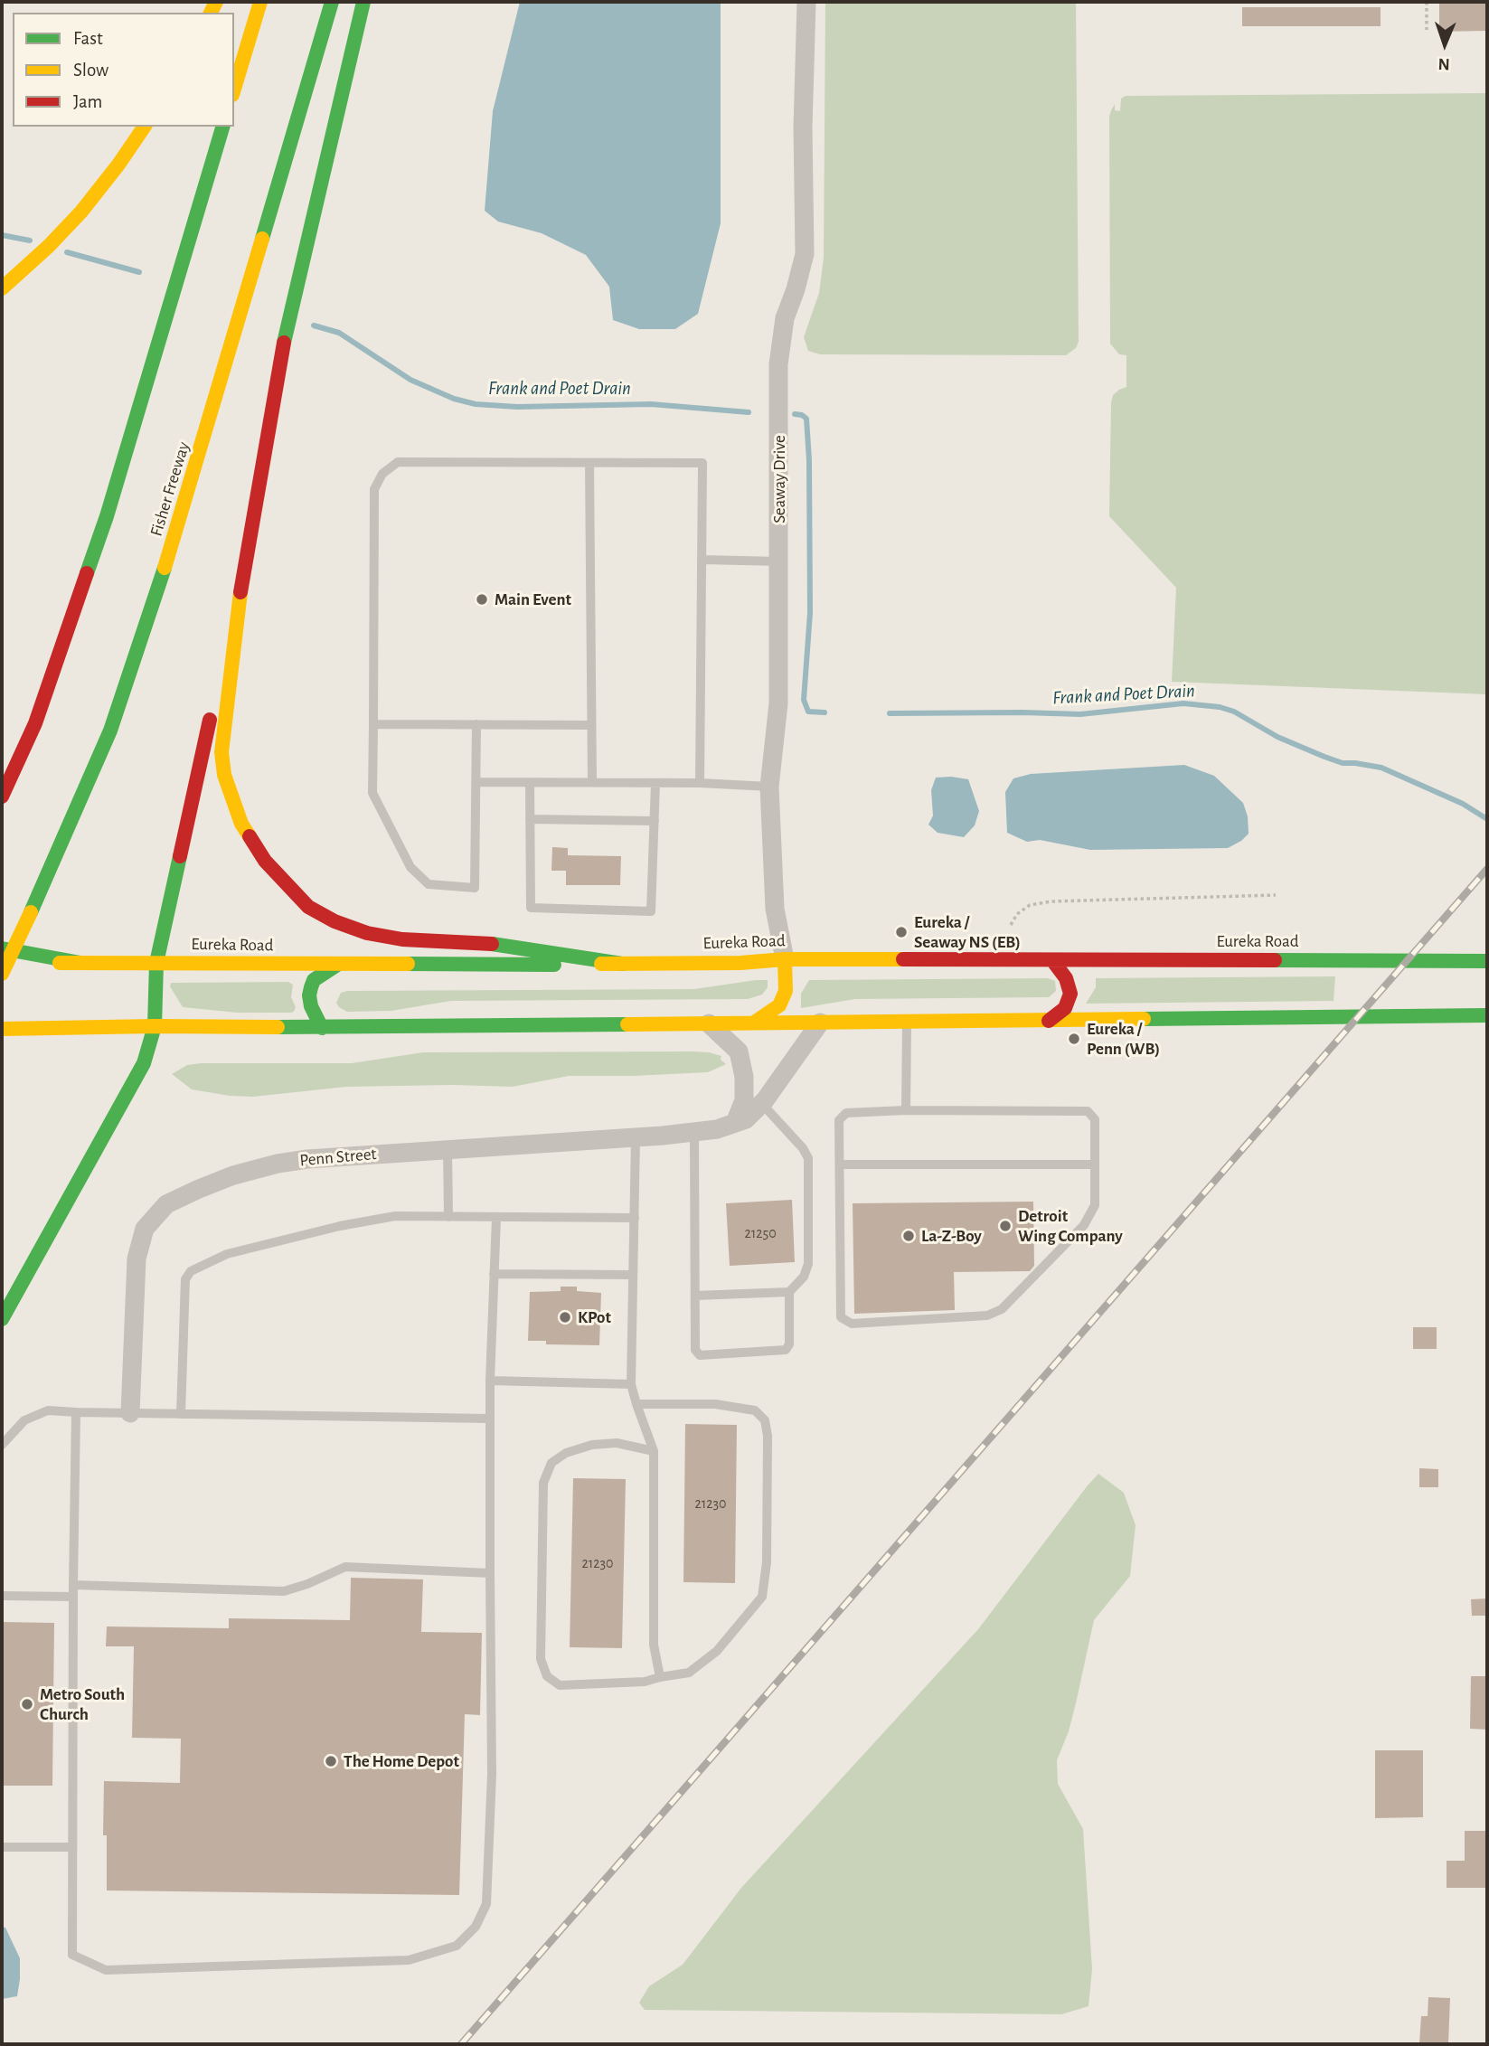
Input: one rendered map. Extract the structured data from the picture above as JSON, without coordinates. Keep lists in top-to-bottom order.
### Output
{
  "streets": {
    "main road": ["Fisher Freeway", "Eureka Road"],
    "street": ["Seaway Drive", "Penn Street"]
  },
  "crossings": [
    ["Seaway Drive", "Eureka Road"]
  ],
  "water": ["Frank and Poet Drain"],
  "places": [
    "Main Event",
    "Eureka / Seaway NS (EB)",
    "Eureka / Penn (WB)",
    "Detroit Wing Company",
    "La-Z-Boy",
    "KPot",
    "Metro South Church",
    "The Home Depot"
  ],
  "house_numbers": ["21250", "21230", "21230"],
  "legend": ["Fast", "Slow", "Jam"],
  "north": "bottom"
}
